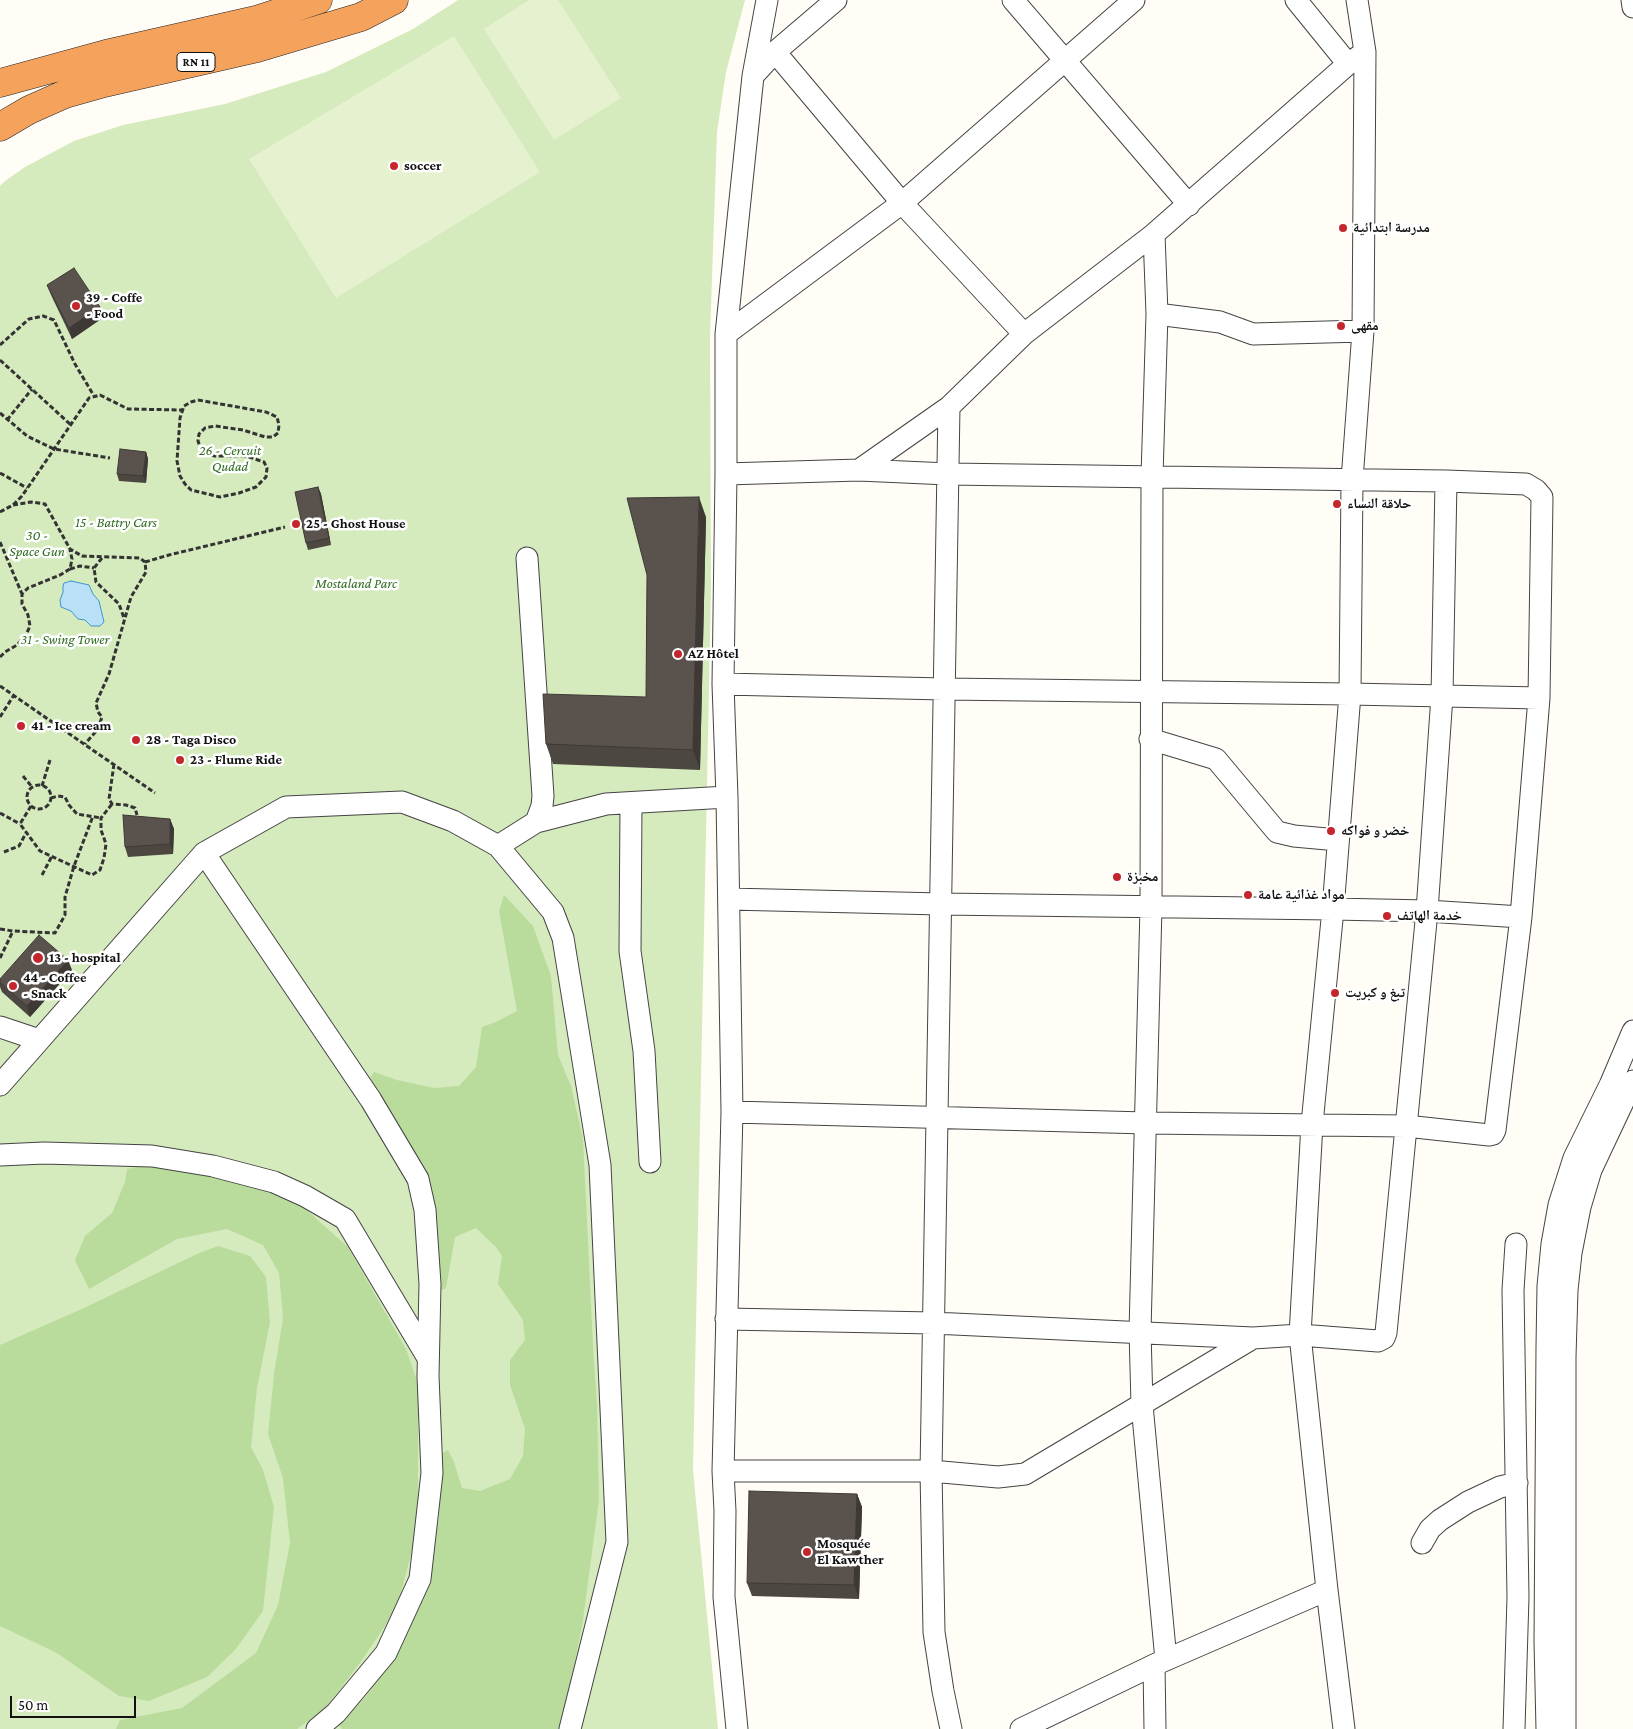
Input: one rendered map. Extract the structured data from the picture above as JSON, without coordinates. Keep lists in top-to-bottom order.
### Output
{
  "streets": {
    "highway": ["RN 11"]
  },
  "parks": [
    "26 - Cercuit Qudad",
    "15 - Battry Cars",
    "30 - Space Gun",
    "Mostaland Parc",
    "31 - Swing Tower"
  ],
  "places": [
    "soccer",
    "مدرسة ابتدائية",
    "39 - Coffe - Food",
    "مقهى",
    "حلاقة النساء",
    "25 - Ghost House",
    "AZ Hôtel",
    "41 - Ice cream",
    "28 - Taga Disco",
    "23 - Flume Ride",
    "خضر و فواكه",
    "مخبزة",
    "مواد غذائية عامة",
    "خدمة الهاتف",
    "13 - hospital",
    "44 - Coffee - Snack",
    "تبغ و كبريت",
    "Mosquée El Kawther"
  ],
  "scale_bar": "50 m"
}
